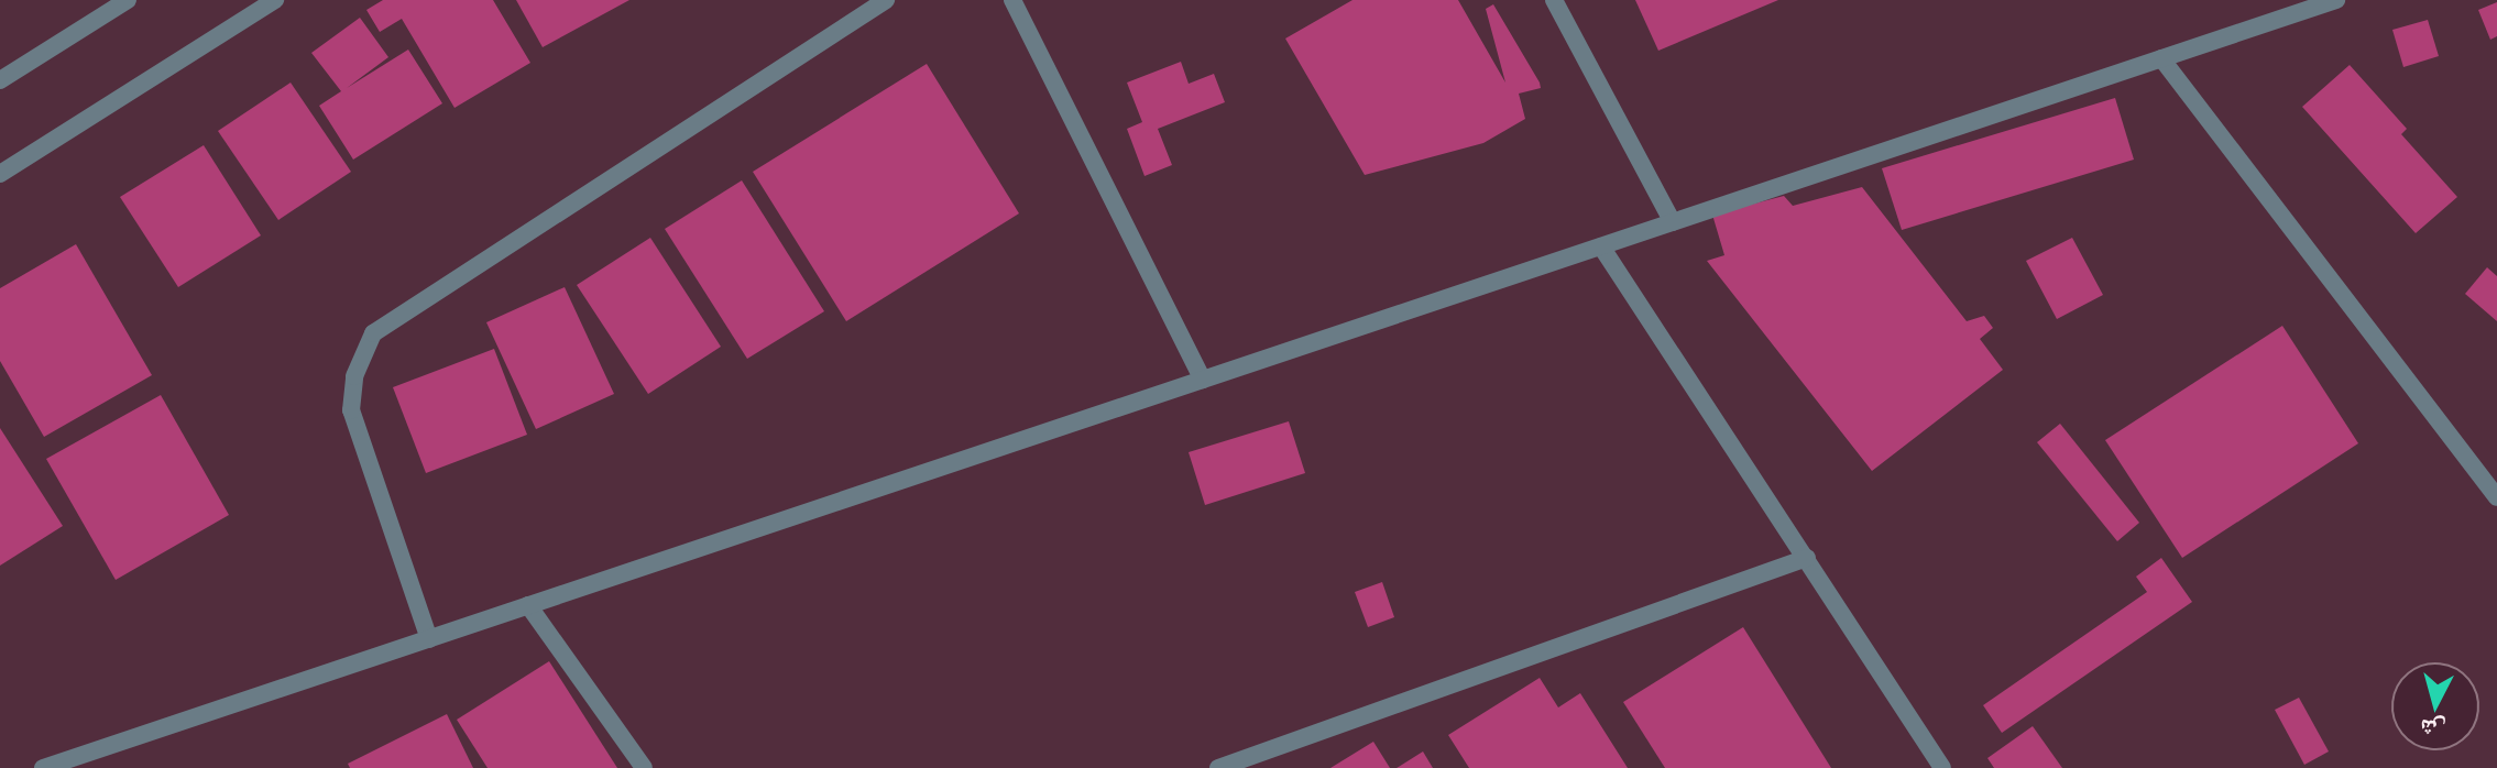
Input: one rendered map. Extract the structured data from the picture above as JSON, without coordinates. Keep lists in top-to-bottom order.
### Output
{
  "north": "bottom"
}
